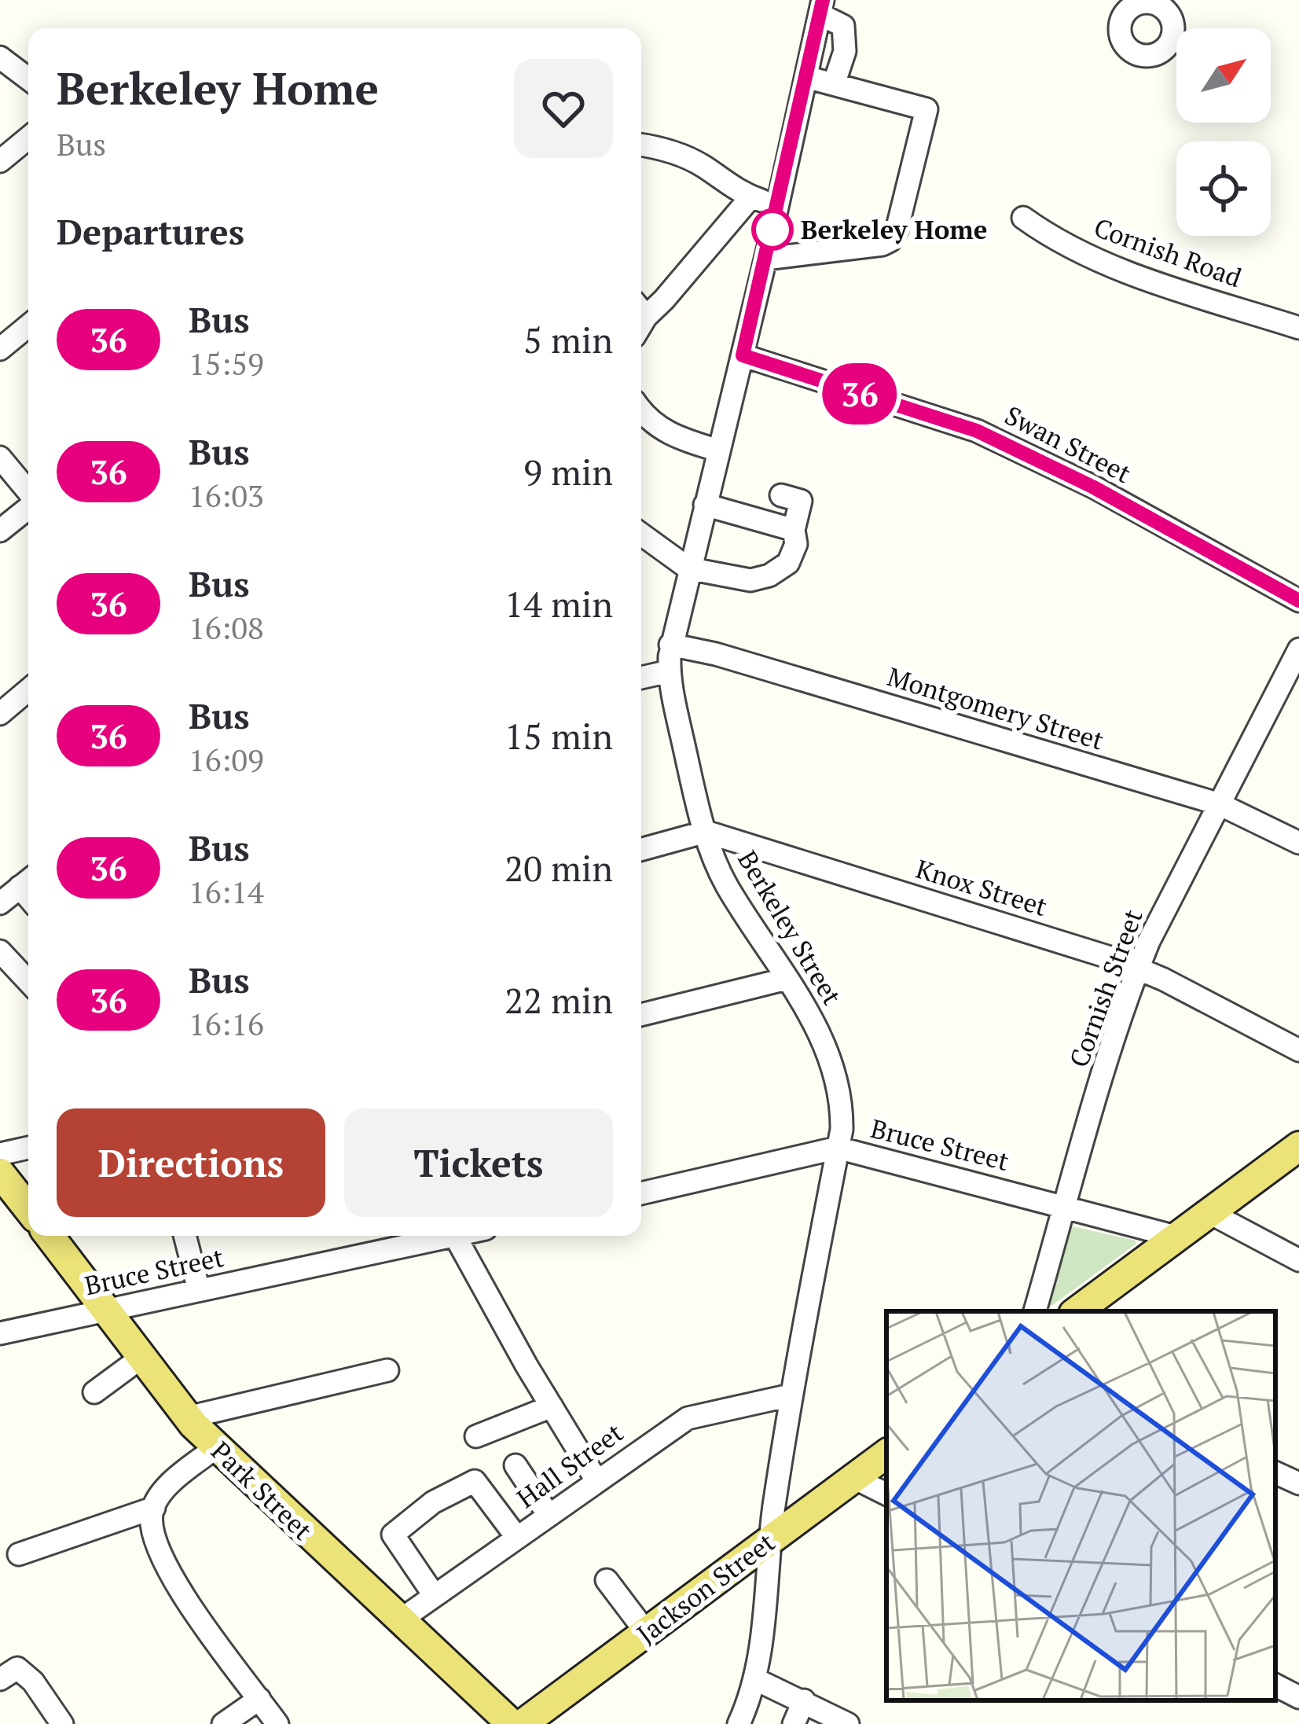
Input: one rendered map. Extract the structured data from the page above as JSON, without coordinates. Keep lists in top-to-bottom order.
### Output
{
  "streets": {
    "main road": ["Park Street", "Jackson Street"],
    "street": [
      "Cornish Road",
      "Swan Street",
      "Montgomery Street",
      "Knox Street",
      "Berkeley Street",
      "Cornish Street",
      "Bruce Street",
      "Hall Street"
    ]
  },
  "crossings": [
    ["Swan Street", "Berkeley Street"],
    ["Montgomery Street", "Berkeley Street"],
    ["Montgomery Street", "Cornish Street"],
    ["Knox Street", "Berkeley Street"],
    ["Knox Street", "Cornish Street"],
    ["Berkeley Street", "Bruce Street"],
    ["Berkeley Street", "Hall Street"],
    ["Berkeley Street", "Jackson Street"],
    ["Cornish Street", "Bruce Street"],
    ["Bruce Street", "Park Street"],
    ["Hall Street", "Park Street"]
  ],
  "places": ["Berkeley Home"],
  "lines": ["bus line 36"],
  "north": "top right",
  "page": {
    "on_map": "36",
    "heading": [
      ["Berkeley Home", "Bus"],
      "Departures"
    ],
    "list": [
      {
        "mark": "36",
        "name": "Bus",
        "note": "15:59",
        "value": "5 min"
      },
      {
        "mark": "36",
        "name": "Bus",
        "note": "16:03",
        "value": "9 min"
      },
      {
        "mark": "36",
        "name": "Bus",
        "note": "16:08",
        "value": "14 min"
      },
      {
        "mark": "36",
        "name": "Bus",
        "note": "16:09",
        "value": "15 min"
      },
      {
        "mark": "36",
        "name": "Bus",
        "note": "16:14",
        "value": "20 min"
      },
      {
        "mark": "36",
        "name": "Bus",
        "note": "16:16",
        "value": "22 min"
      }
    ],
    "buttons": ["Directions", "Tickets"]
  }
}
